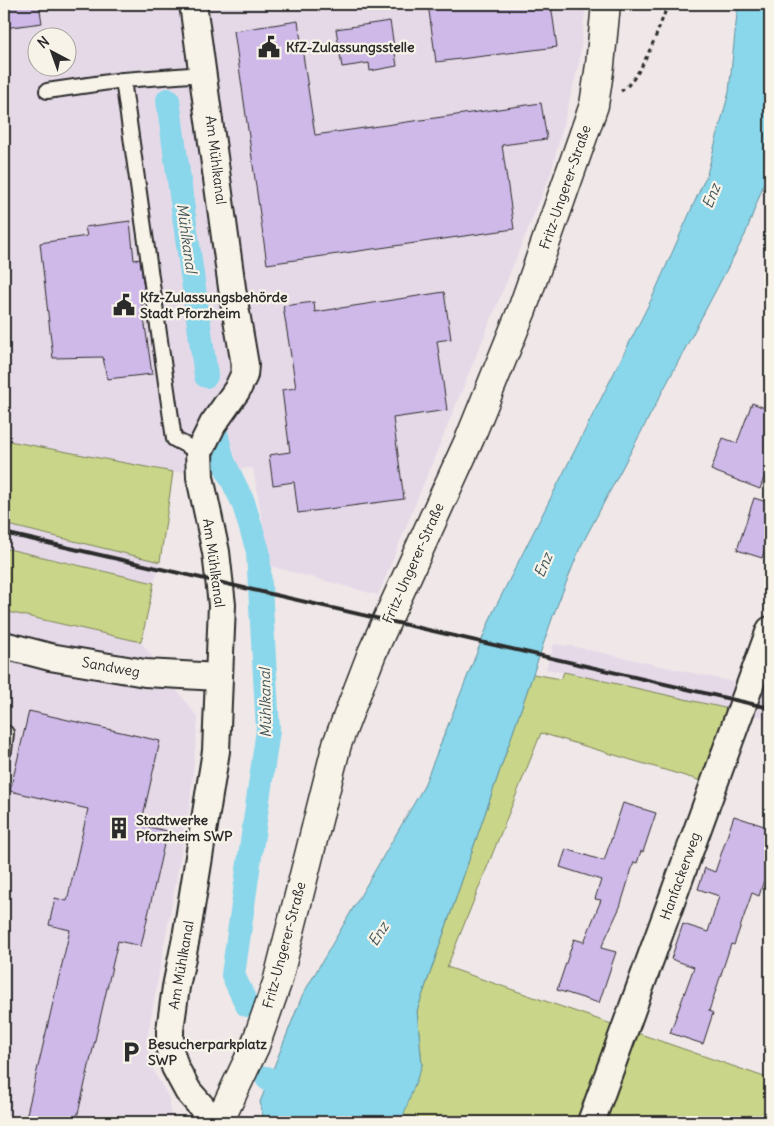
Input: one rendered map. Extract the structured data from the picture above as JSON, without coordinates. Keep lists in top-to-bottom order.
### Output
{
  "streets": {
    "street": [
      "Am Mühlkanal",
      "Fritz-Ungerer-Straße",
      "Sandweg",
      "Hanfackerweg"
    ]
  },
  "crossings": [
    ["Am Mühlkanal", "Sandweg"]
  ],
  "water": ["Enz", "Mühlkanal"],
  "places": {
    "public building": ["KfZ-Zulassungsstelle", "Kfz-Zulassungsbehörde Stadt Pforzheim"],
    "building": ["Stadtwerke Pforzheim SWP"],
    "parking": ["Besucherparkplatz SWP"]
  },
  "north": "top left"
}
